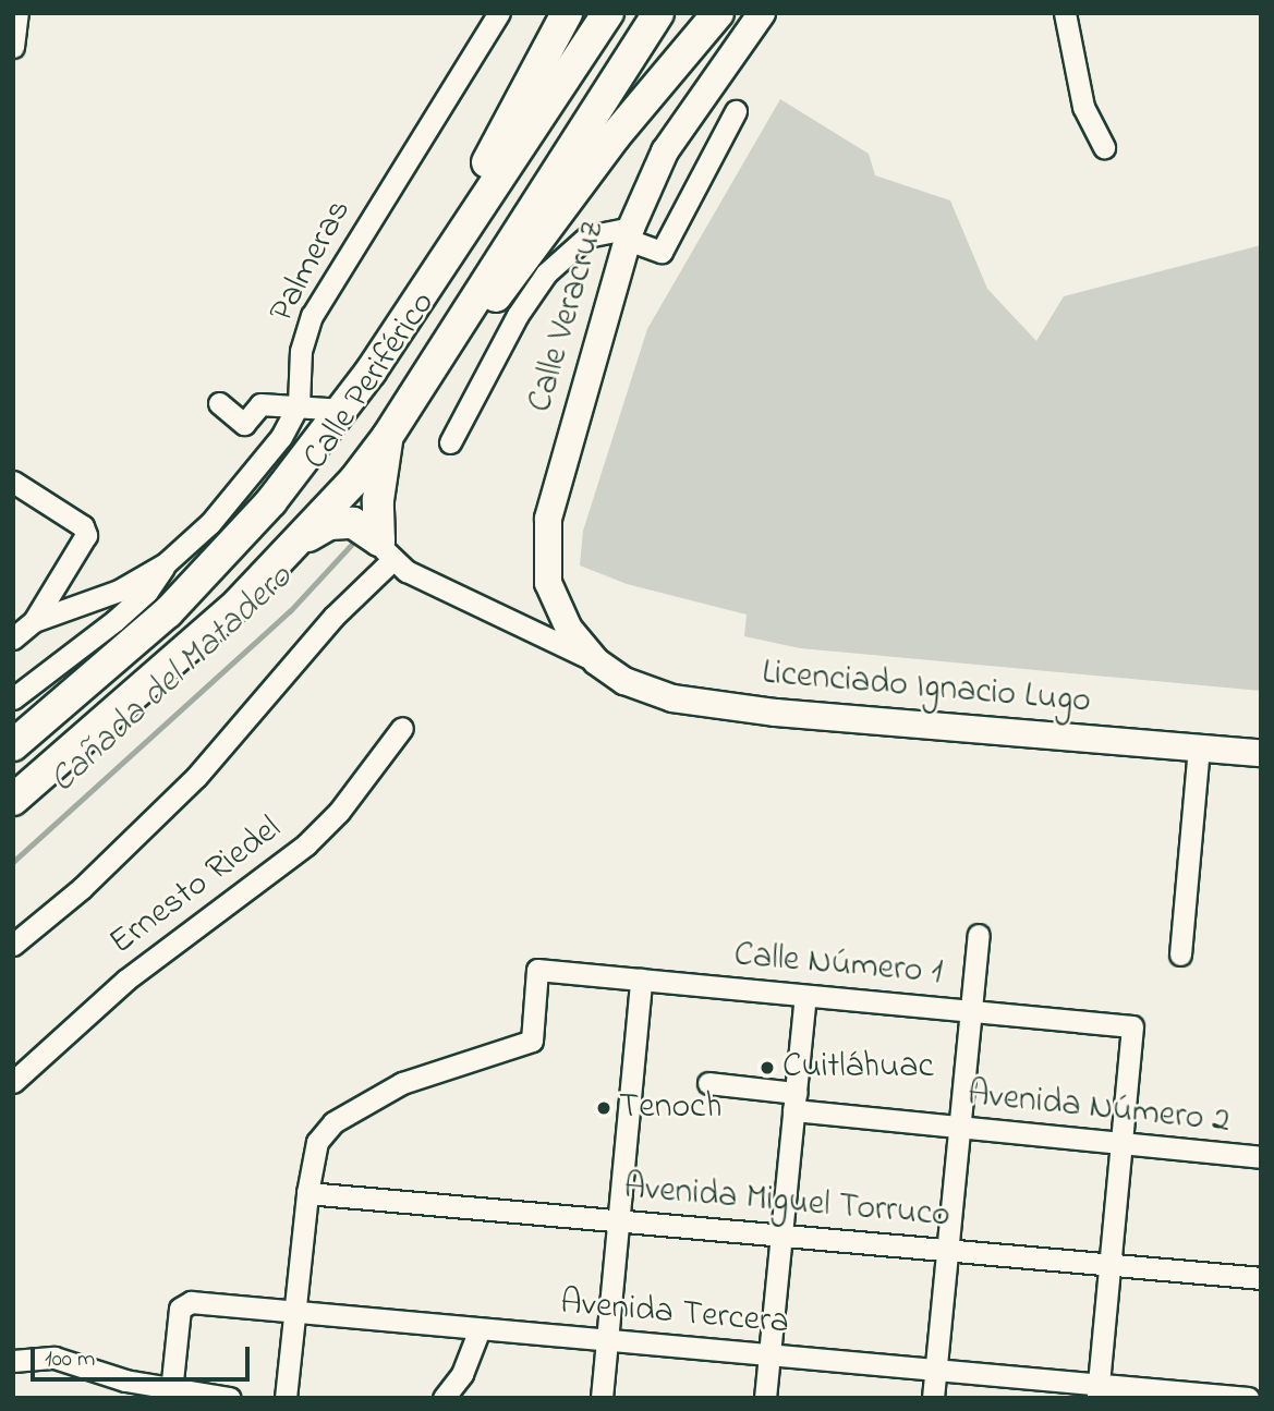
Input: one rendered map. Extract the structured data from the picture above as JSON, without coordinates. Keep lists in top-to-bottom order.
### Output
{
  "streets": {
    "highway": ["Calle Periférico"],
    "main road": ["Calle Veracruz", "Licenciado Ignacio Lugo"],
    "street": [
      "Palmeras",
      "Ernesto Riedel",
      "Calle Número 1",
      "Avenida Número 2",
      "Avenida Miguel Torruco",
      "Avenida Tercera"
    ]
  },
  "crossings": [
    ["Calle Veracruz", "Licenciado Ignacio Lugo"],
    ["Calle Número 1", "Avenida Número 2"],
    ["Calle Número 1", "Avenida Miguel Torruco"]
  ],
  "water": ["Cañada del Matadero"],
  "places": ["Cuitláhuac", "Tenoch"],
  "scale_bar": "100 m"
}
